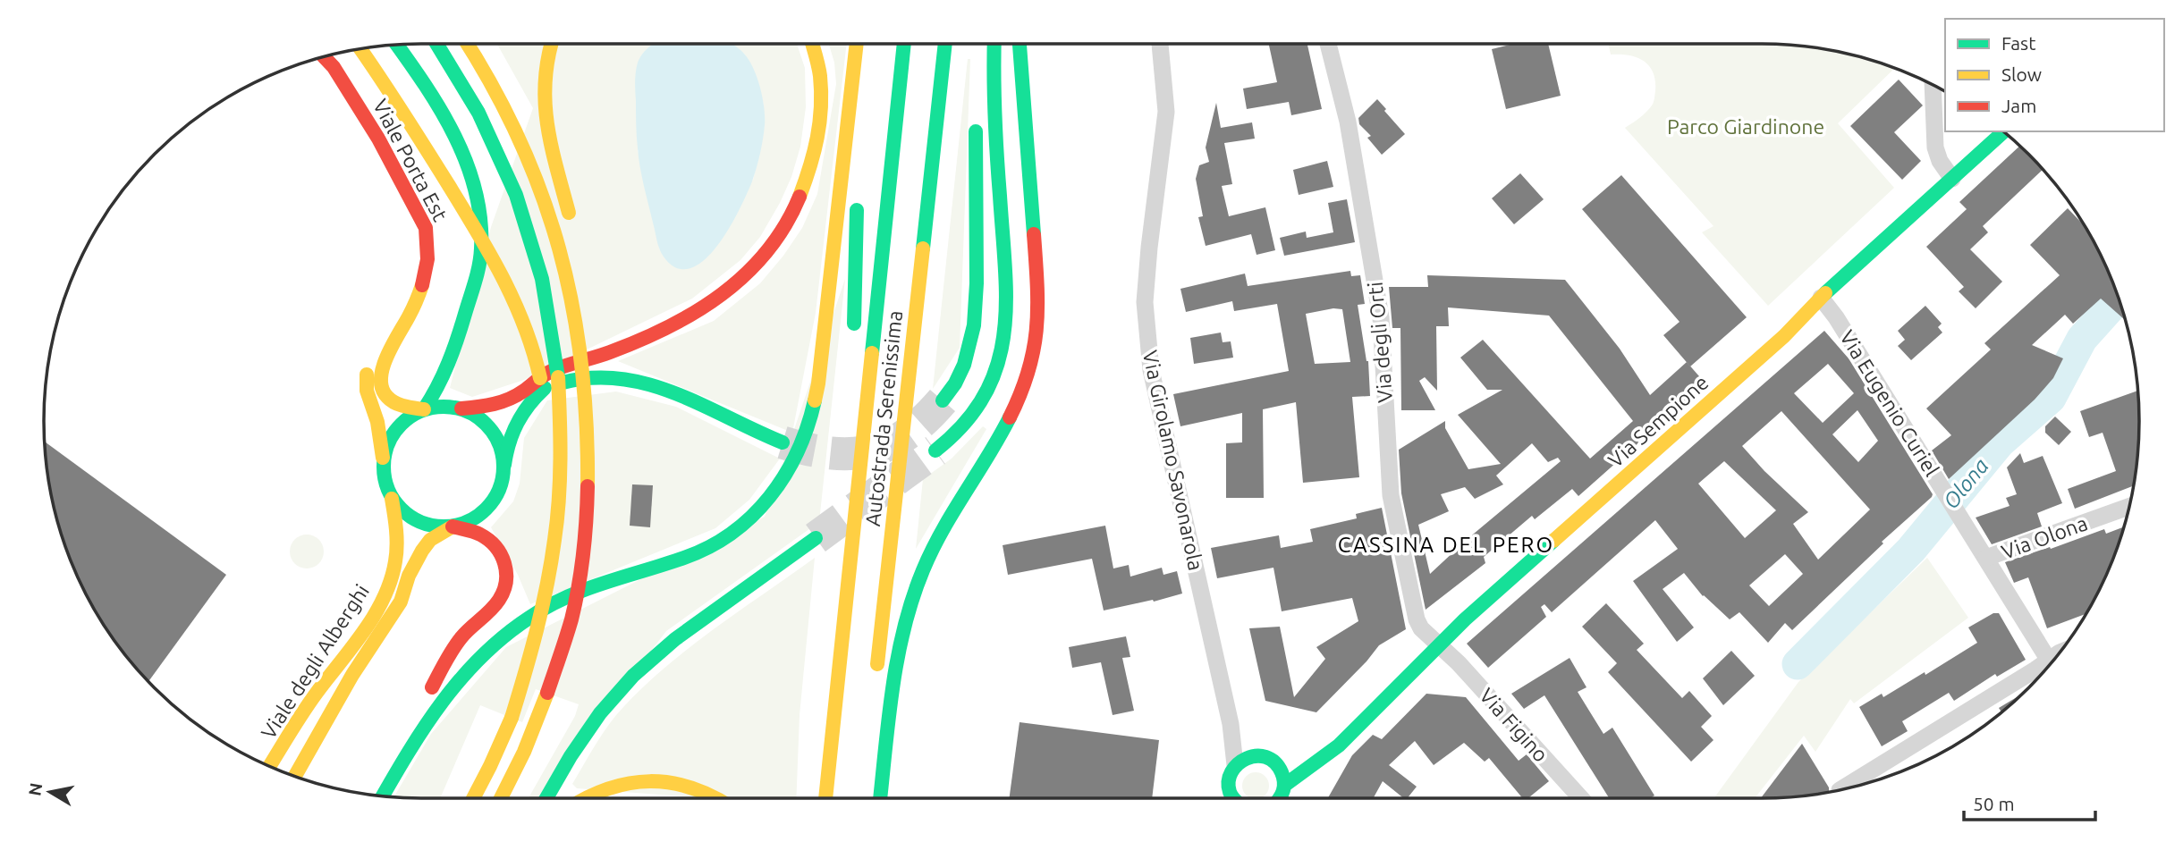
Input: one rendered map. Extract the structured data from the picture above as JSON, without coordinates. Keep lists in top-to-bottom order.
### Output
{
  "streets": {
    "main road": [
      "Viale Porta Est",
      "Autostrada Serenissima",
      "Via Sempione",
      "Viale degli Alberghi"
    ],
    "street": [
      "Via degli Orti",
      "Via Eugenio Curiel",
      "Via Girolamo Savonarola",
      "Via Olona",
      "Via Figino"
    ]
  },
  "crossings": [
    ["Viale Porta Est", "Viale degli Alberghi"],
    ["Via degli Orti", "Via Sempione"],
    ["Via degli Orti", "Via Figino"],
    ["Via Eugenio Curiel", "Via Sempione"],
    ["Via Eugenio Curiel", "Via Olona"],
    ["Via Sempione", "Via Girolamo Savonarola"],
    ["Via Sempione", "Via Figino"]
  ],
  "districts": ["CASSINA DEL PERO"],
  "water": ["Olona"],
  "parks": ["Parco Giardinone"],
  "legend": ["Fast", "Slow", "Jam"],
  "scale_bar": "50 m",
  "north": "left"
}
